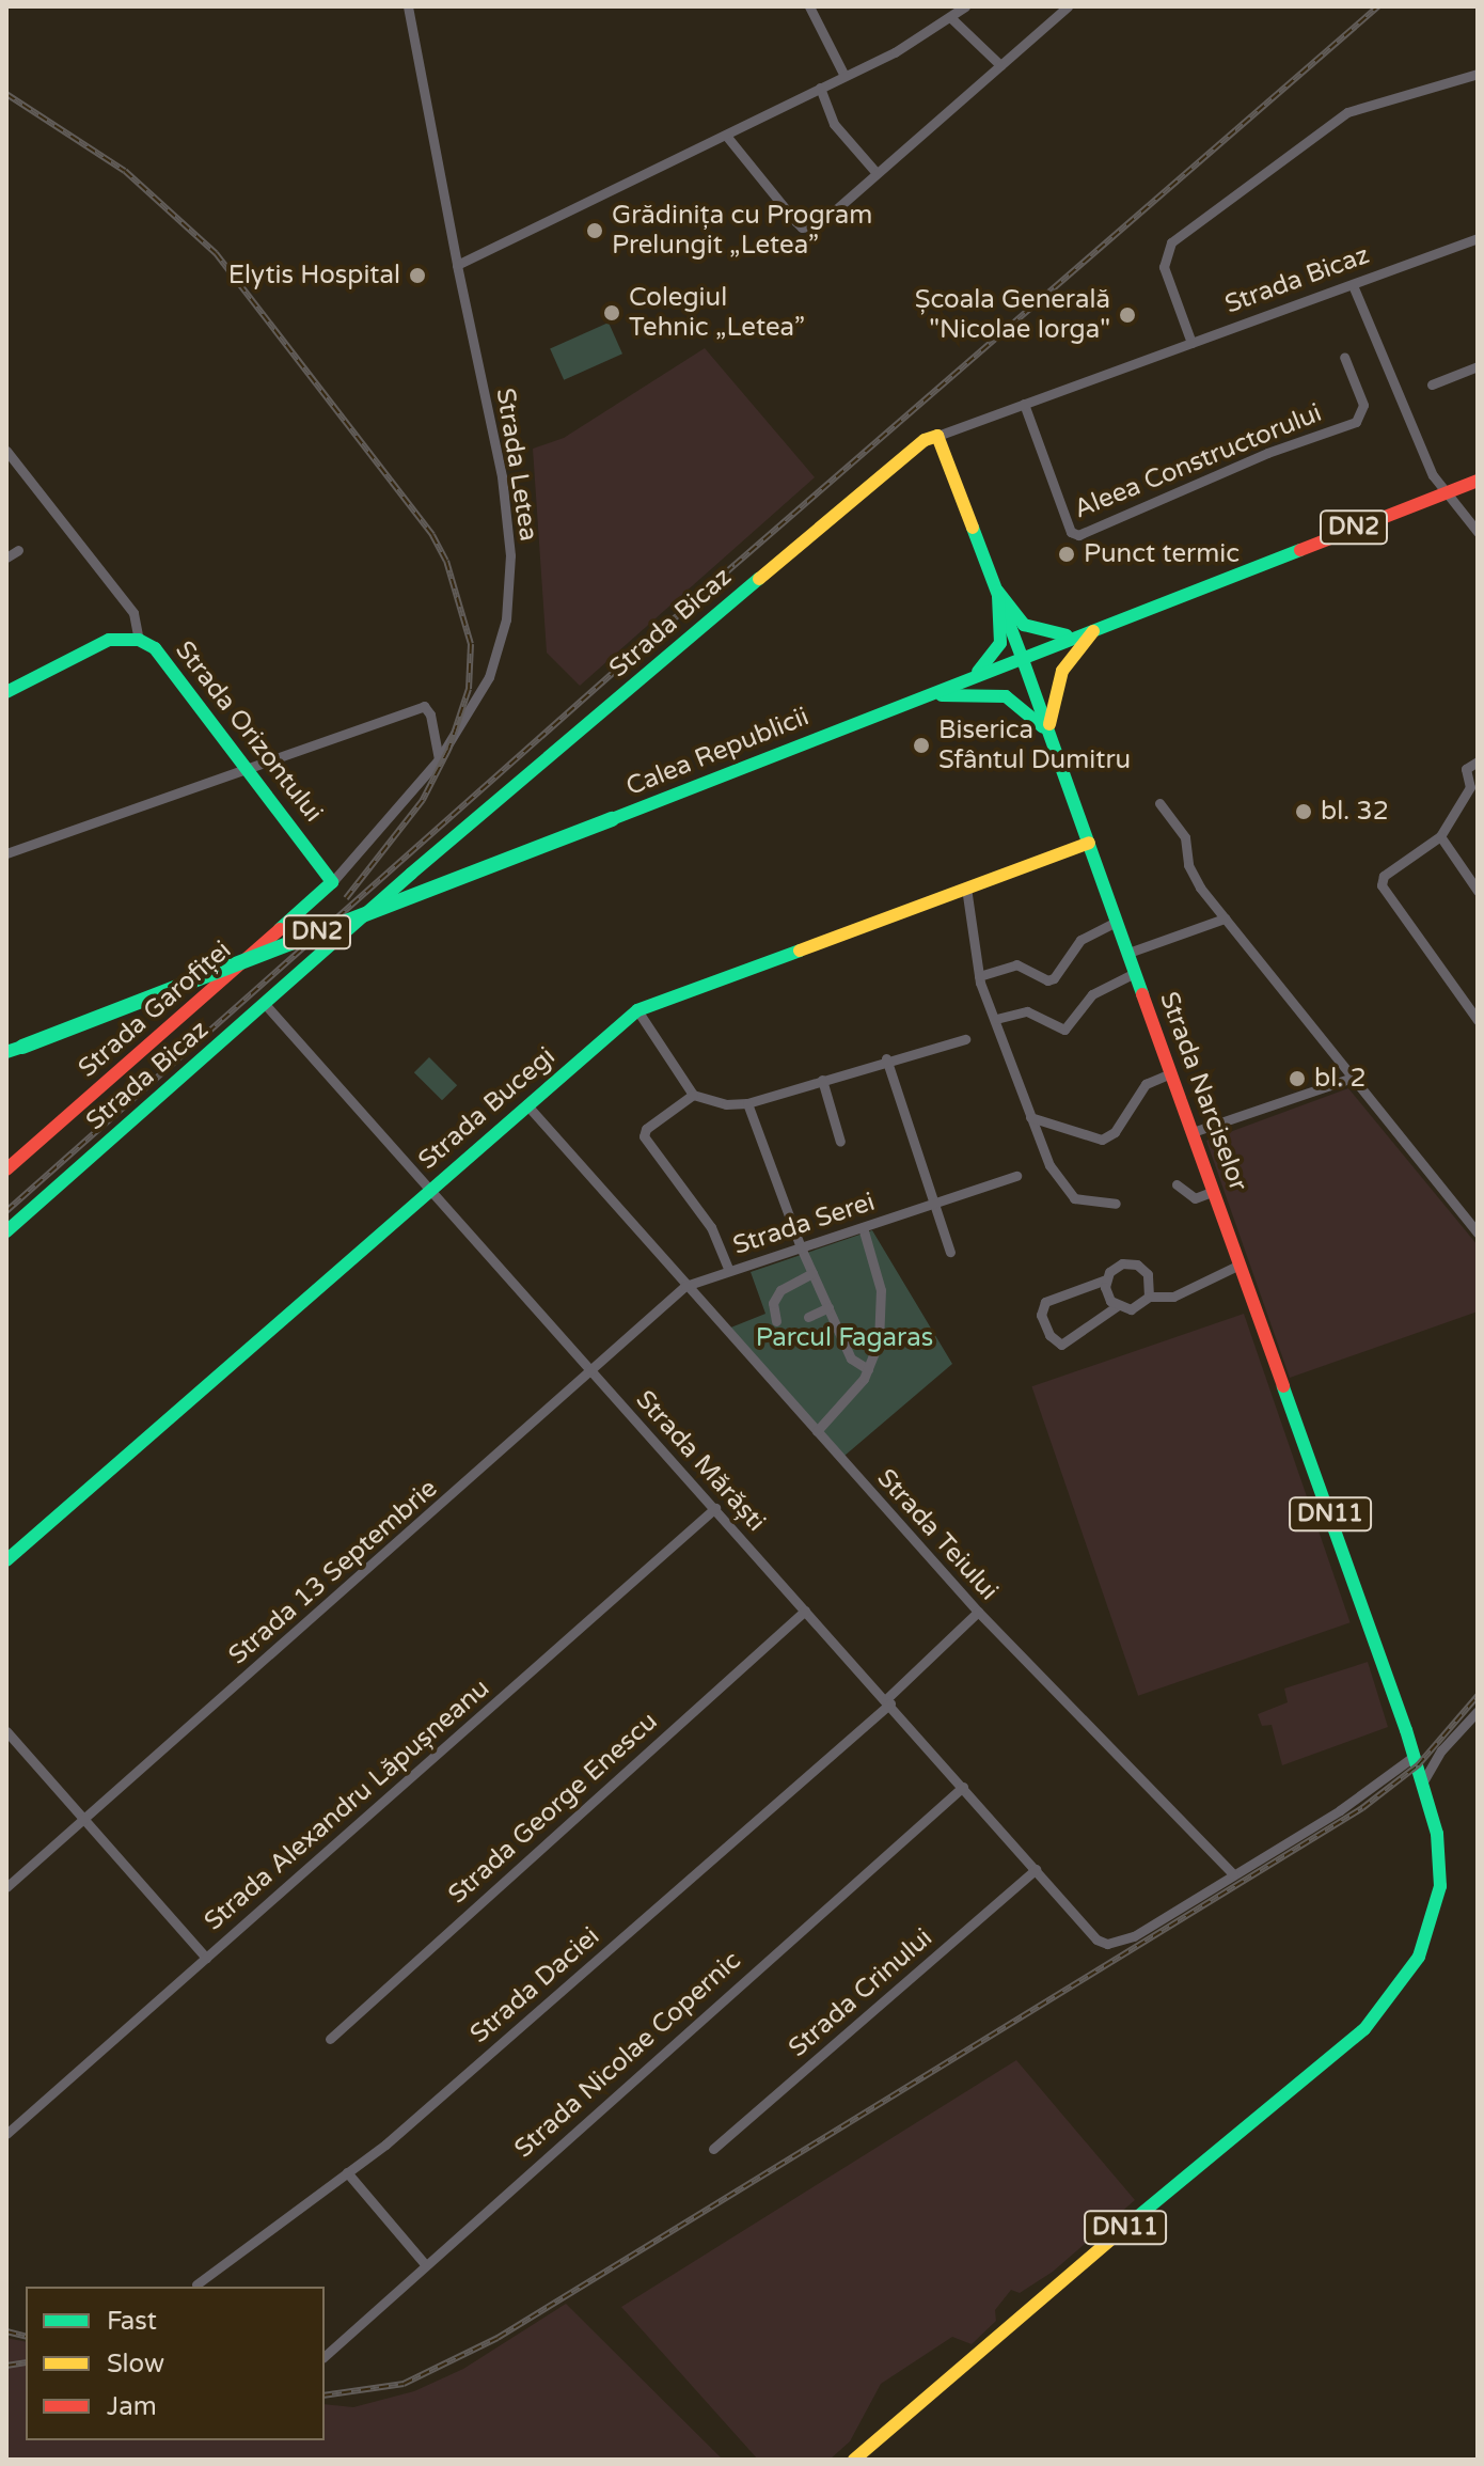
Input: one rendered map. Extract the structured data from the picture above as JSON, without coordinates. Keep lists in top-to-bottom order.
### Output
{
  "streets": {
    "main road": [
      "Strada Bicaz",
      "DN2",
      "Strada Orizontului",
      "Calea Republicii",
      "Strada Garofiței",
      "Strada Narciselor",
      "Strada Bucegi",
      "DN11"
    ],
    "street": [
      "Aleea Constructorului",
      "Strada Letea",
      "Strada Serei",
      "Strada Mărăști",
      "Strada Teiului",
      "Strada 13 Septembrie",
      "Strada Alexandru Lăpușneanu",
      "Strada George Enescu",
      "Strada Daciei",
      "Strada Crinului",
      "Strada Nicolae Copernic"
    ]
  },
  "crossings": [
    ["Strada Bicaz", "Aleea Constructorului"],
    ["Strada Bicaz", "Strada Narciselor"],
    ["Strada Bicaz", "Strada Mărăști"],
    ["Strada Letea", "Strada Orizontului"],
    ["Strada Letea", "Strada Garofiței"],
    ["Strada Orizontului", "Strada Garofiței"],
    ["Calea Republicii", "Strada Narciselor"],
    ["Calea Republicii", "DN11"],
    ["Strada Narciselor", "Strada Bucegi"],
    ["Strada Narciselor", "DN11"],
    ["Strada Bucegi", "Strada Mărăști"],
    ["Strada Bucegi", "Strada Teiului"],
    ["Strada Serei", "Strada Teiului"],
    ["Strada Serei", "Strada 13 Septembrie"],
    ["Strada Mărăști", "Strada Teiului"],
    ["Strada Mărăști", "Strada 13 Septembrie"],
    ["Strada Mărăști", "Strada Alexandru Lăpușneanu"],
    ["Strada Mărăști", "Strada George Enescu"],
    ["Strada Mărăști", "Strada Daciei"],
    ["Strada Mărăști", "Strada Crinului"],
    ["Strada Mărăști", "Strada Nicolae Copernic"],
    ["Strada Teiului", "Strada 13 Septembrie"],
    ["Strada Teiului", "Strada Daciei"]
  ],
  "parks": ["Parcul Fagaras"],
  "places": [
    "Grădinița cu Program Prelungit „Letea”",
    "Elytis Hospital",
    "Colegiul Tehnic „Letea”",
    "Școala Generală \"Nicolae Iorga\"",
    "Punct termic",
    "Biserica Sfântul Dumitru",
    "bl. 32",
    "bl. 2"
  ],
  "legend": ["Fast", "Slow", "Jam"]
}
